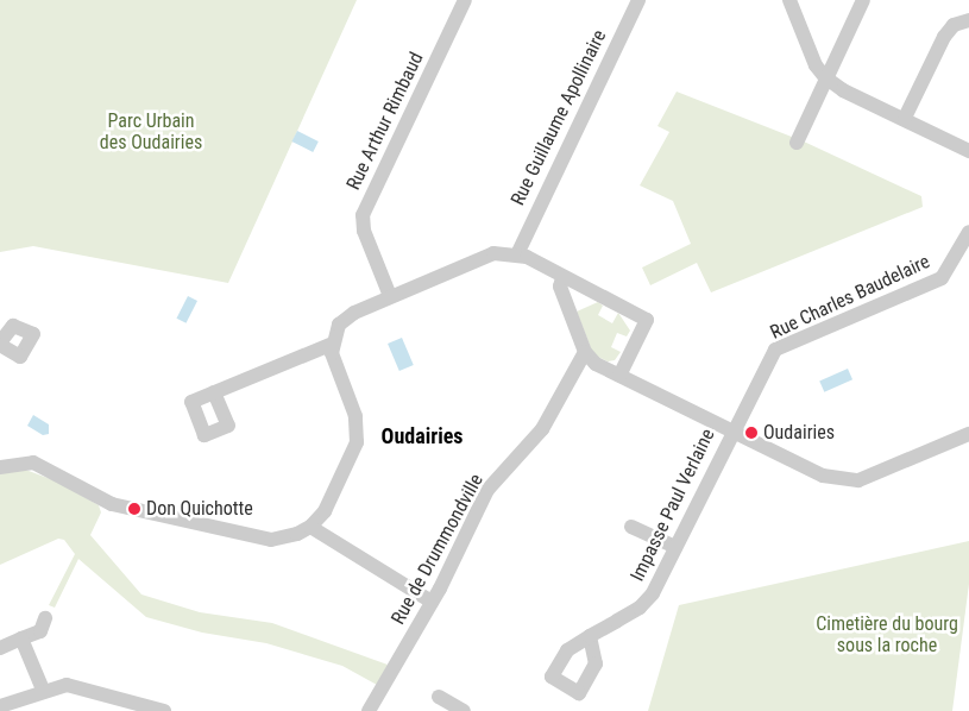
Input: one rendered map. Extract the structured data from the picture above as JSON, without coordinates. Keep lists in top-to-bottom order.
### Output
{
  "streets": {
    "street": [
      "Rue Guillaume Apollinaire",
      "Rue Arthur Rimbaud",
      "Rue Charles Baudelaire",
      "Impasse Paul Verlaine",
      "Rue de Drummondville"
    ]
  },
  "crossings": [
    ["Rue Charles Baudelaire", "Impasse Paul Verlaine"]
  ],
  "districts": ["Oudairies"],
  "parks": ["Parc Urbain des Oudairies", "Cimetière du bourg sous la roche"],
  "places": ["Oudairies", "Don Quichotte"]
}
